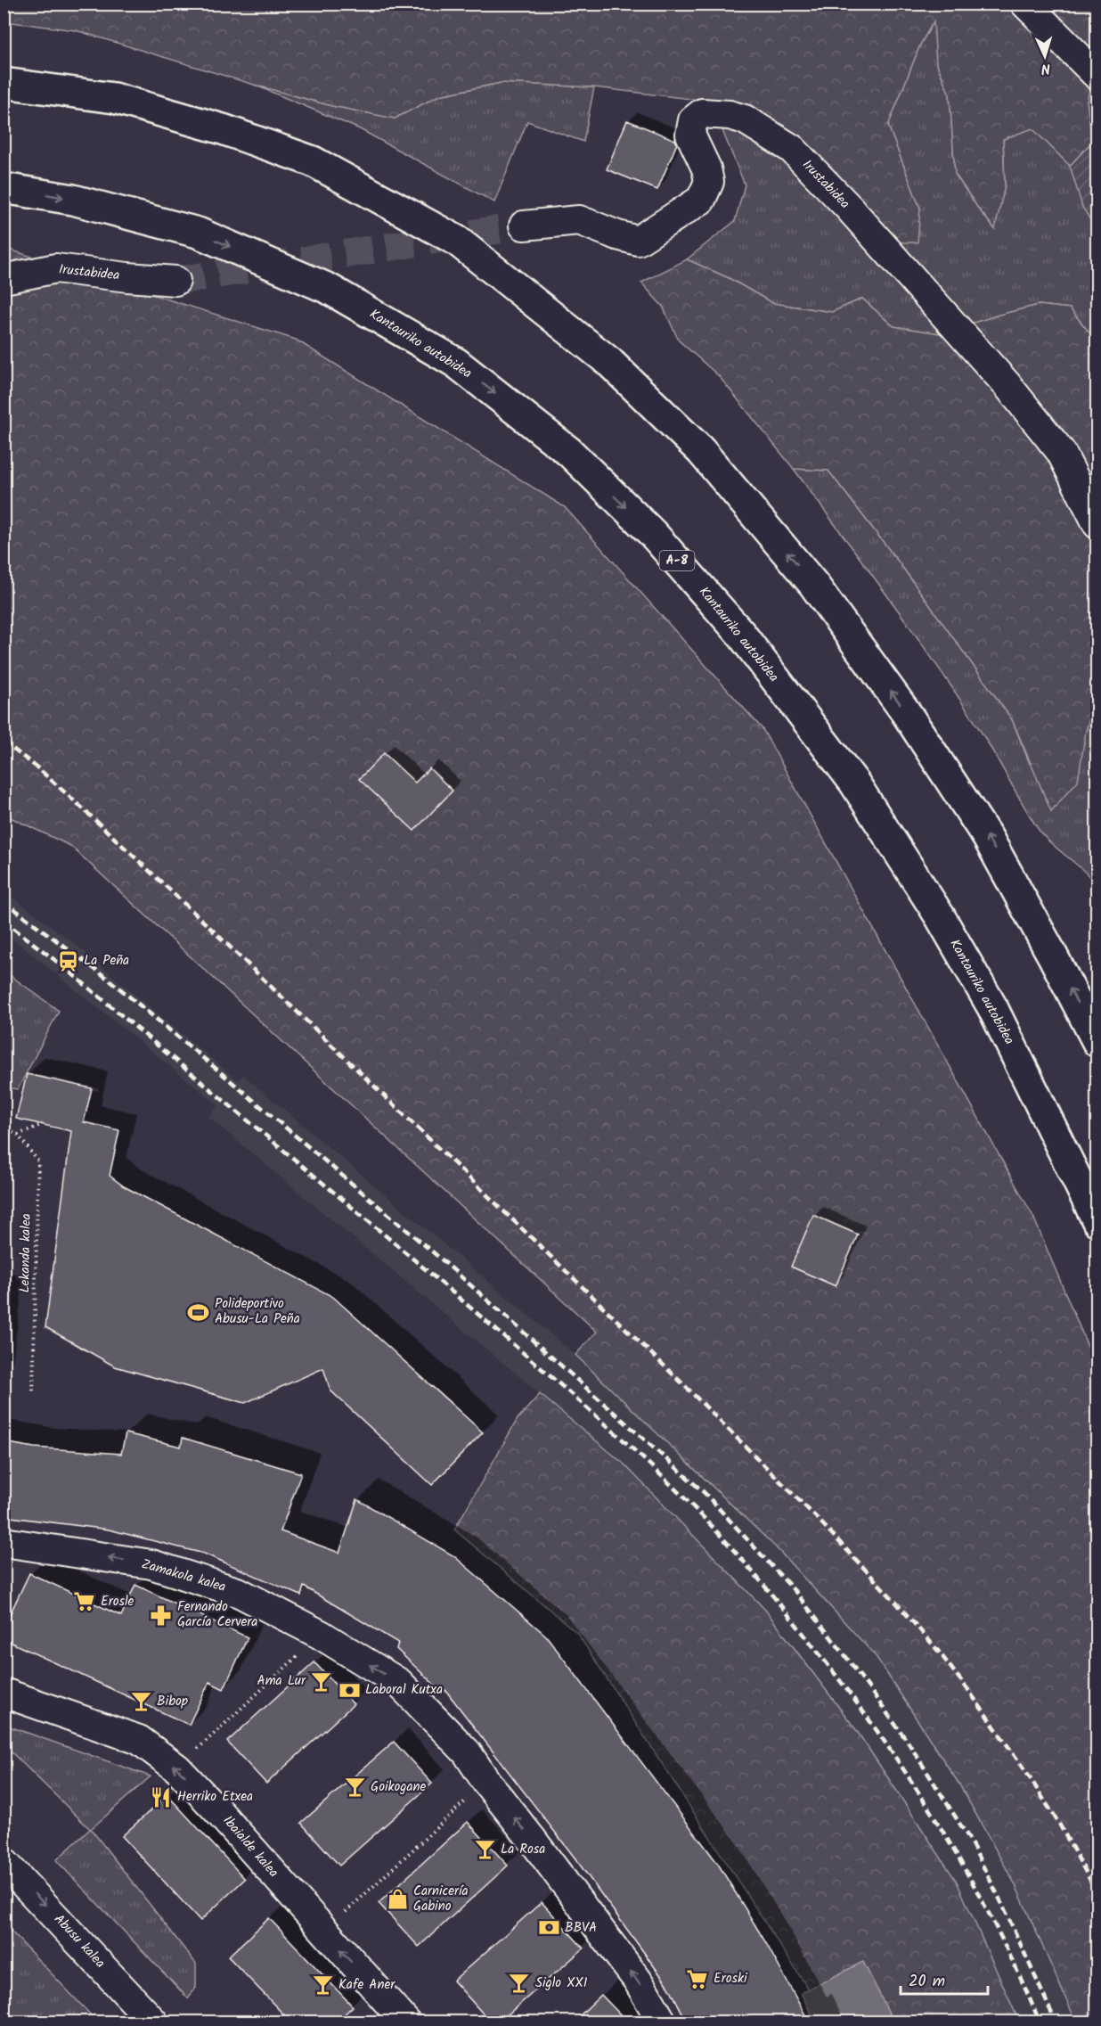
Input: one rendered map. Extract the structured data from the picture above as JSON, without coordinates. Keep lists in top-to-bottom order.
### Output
{
  "streets": {
    "highway": ["Kantauriko autobidea", "A-8"],
    "street": [
      "Irustabidea",
      "Zamakola kalea",
      "Ibaialde kalea",
      "Abusu kalea"
    ],
    "path": ["Lekanda kalea"]
  },
  "one_way": ["Zamakola kalea", "Ibaialde kalea", "Abusu kalea"],
  "places": {
    "station": ["La Peña"],
    "sports": ["Polideportivo Abusu-La Peña"],
    "supermarket": ["Erosle", "Eroski"],
    "pharmacy": ["Fernando García Cervera"],
    "bar": [
      "Ama Lur",
      "Bibop",
      "Goikogane",
      "La Rosa",
      "Siglo XXI",
      "Kafe Aner"
    ],
    "bank": ["Laboral Kutxa", "BBVA"],
    "restaurant": ["Herriko Etxea"],
    "shop": ["Carnicería Gabino"]
  },
  "scale_bar": "20 m",
  "north": "bottom"
}
